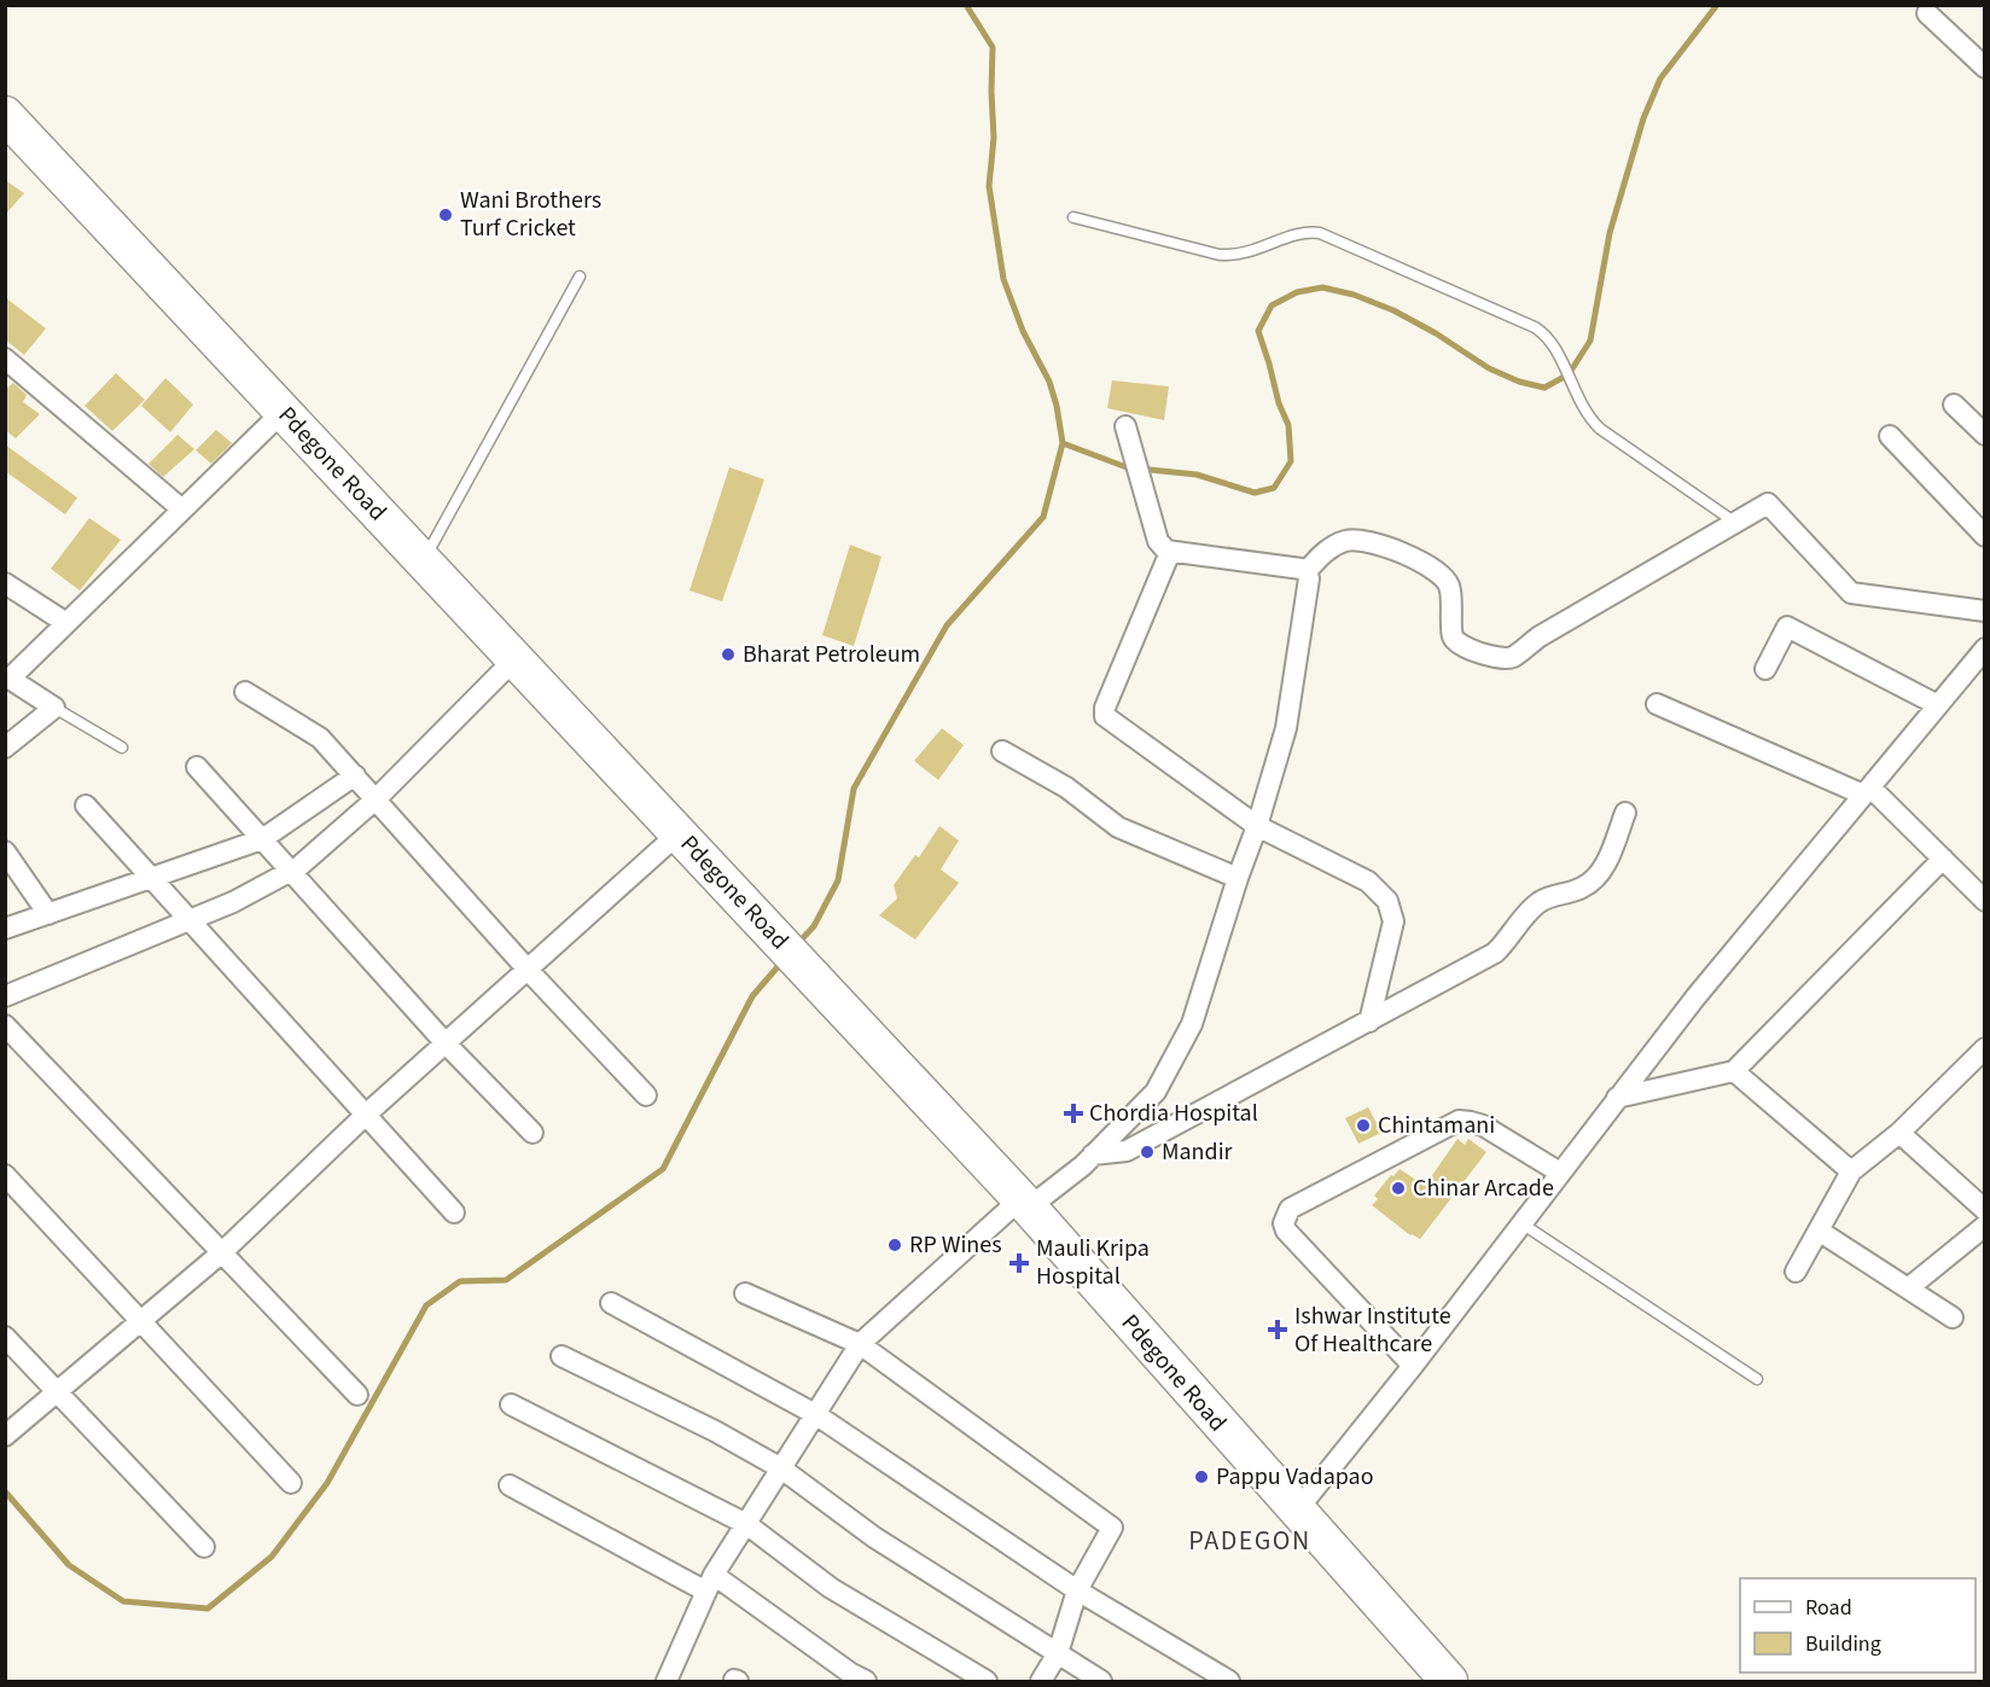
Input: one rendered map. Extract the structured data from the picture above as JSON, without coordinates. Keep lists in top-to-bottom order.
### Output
{
  "streets": {
    "highway": ["Pdegone Road"]
  },
  "districts": ["PADEGON"],
  "places": {
    "other": [
      "Wani Brothers Turf Cricket",
      "Bharat Petroleum",
      "Chintamani",
      "Mandir",
      "Chinar Arcade",
      "RP Wines",
      "Pappu Vadapao"
    ],
    "health": ["Chordia Hospital", "Mauli Kripa Hospital", "Ishwar Institute Of Healthcare"]
  },
  "legend": ["Road", "Building"]
}
